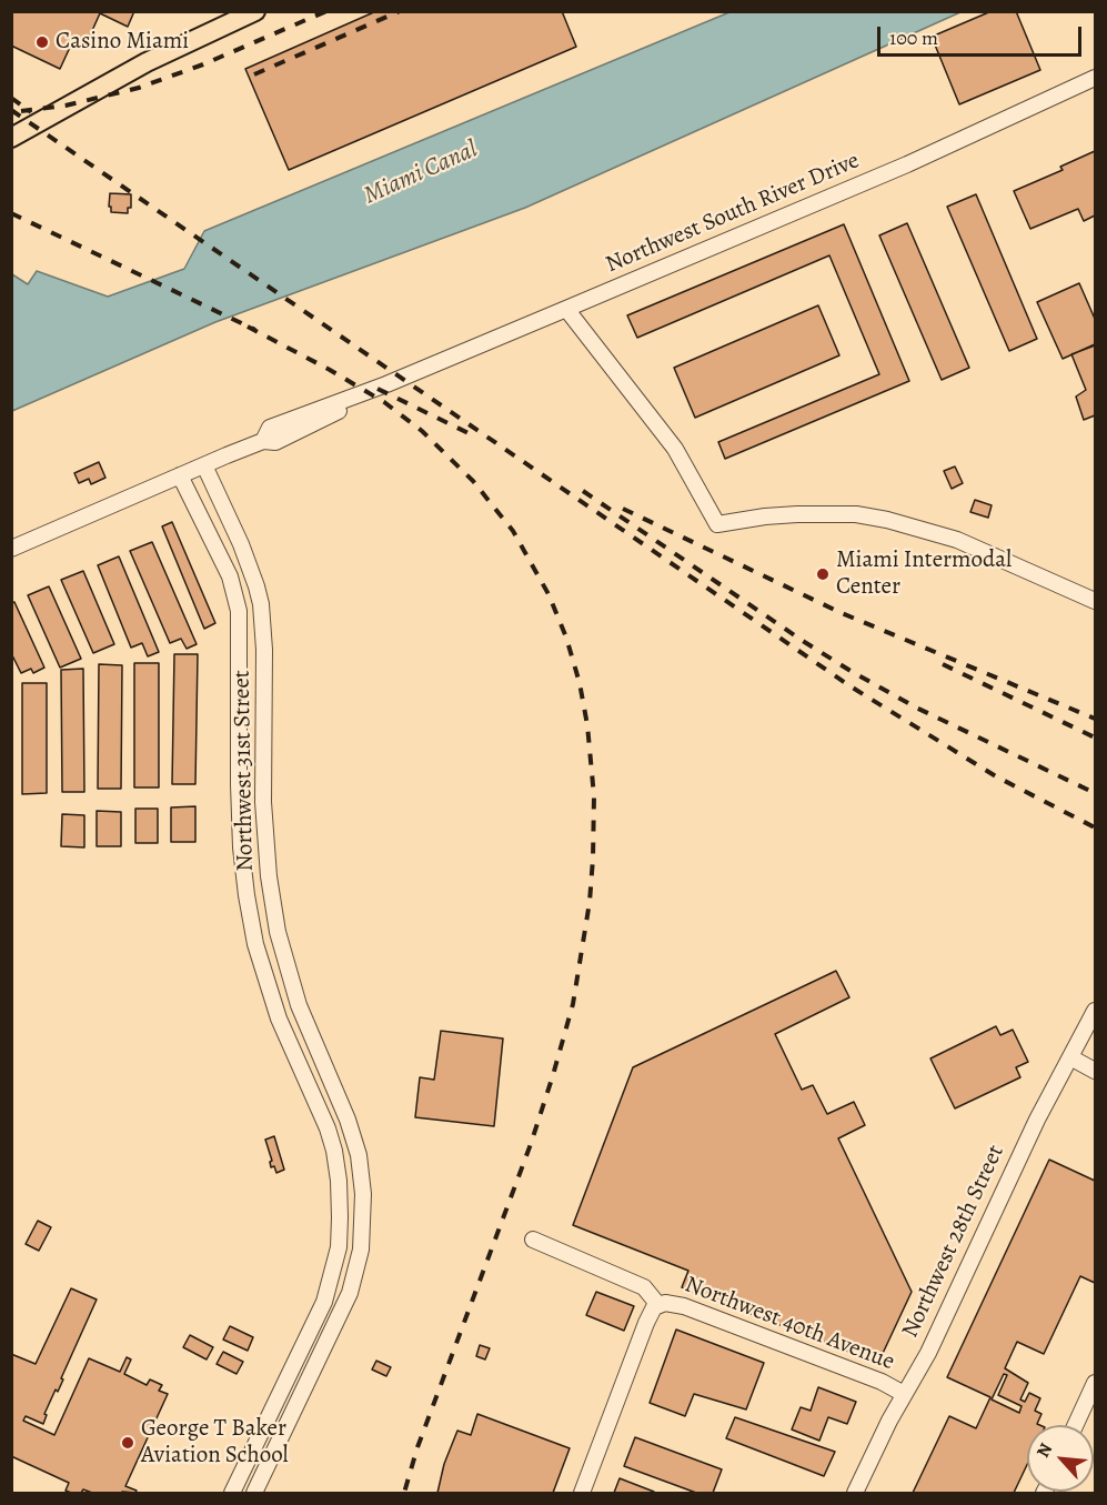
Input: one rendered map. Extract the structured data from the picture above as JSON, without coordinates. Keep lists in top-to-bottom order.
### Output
{
  "streets": {
    "street": [
      "Northwest South River Drive",
      "Northwest 31st Street",
      "Northwest 28th Street",
      "Northwest 40th Avenue"
    ]
  },
  "crossings": [
    ["Northwest South River Drive", "Northwest 31st Street"],
    ["Northwest 28th Street", "Northwest 40th Avenue"]
  ],
  "water": ["Miami Canal"],
  "places": ["Casino Miami", "Miami Intermodal Center", "George T Baker Aviation School"],
  "scale_bar": "100 m",
  "north": "top left"
}
